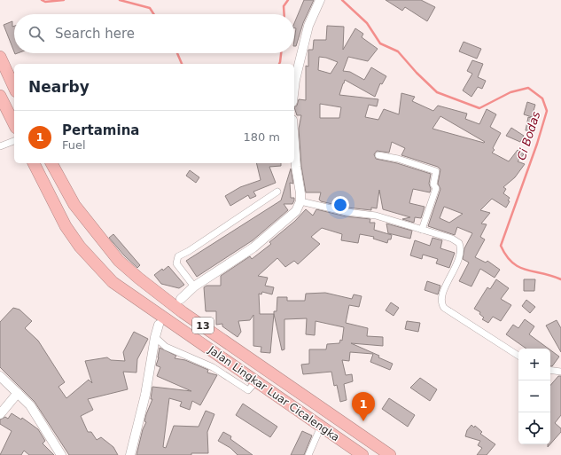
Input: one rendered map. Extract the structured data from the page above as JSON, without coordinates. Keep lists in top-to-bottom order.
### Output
{
  "streets": {
    "highway": ["13", "Jalan Lingkar Luar Cicalengka"]
  },
  "water": ["Ci Bodas"],
  "page": {
    "search": "Search here",
    "heading": "Nearby",
    "list": [
      {
        "mark": "1",
        "name": "Pertamina",
        "note": "Fuel",
        "value": "180 m"
      }
    ],
    "map_buttons": ["+", "−"],
    "pins": "1"
  }
}
